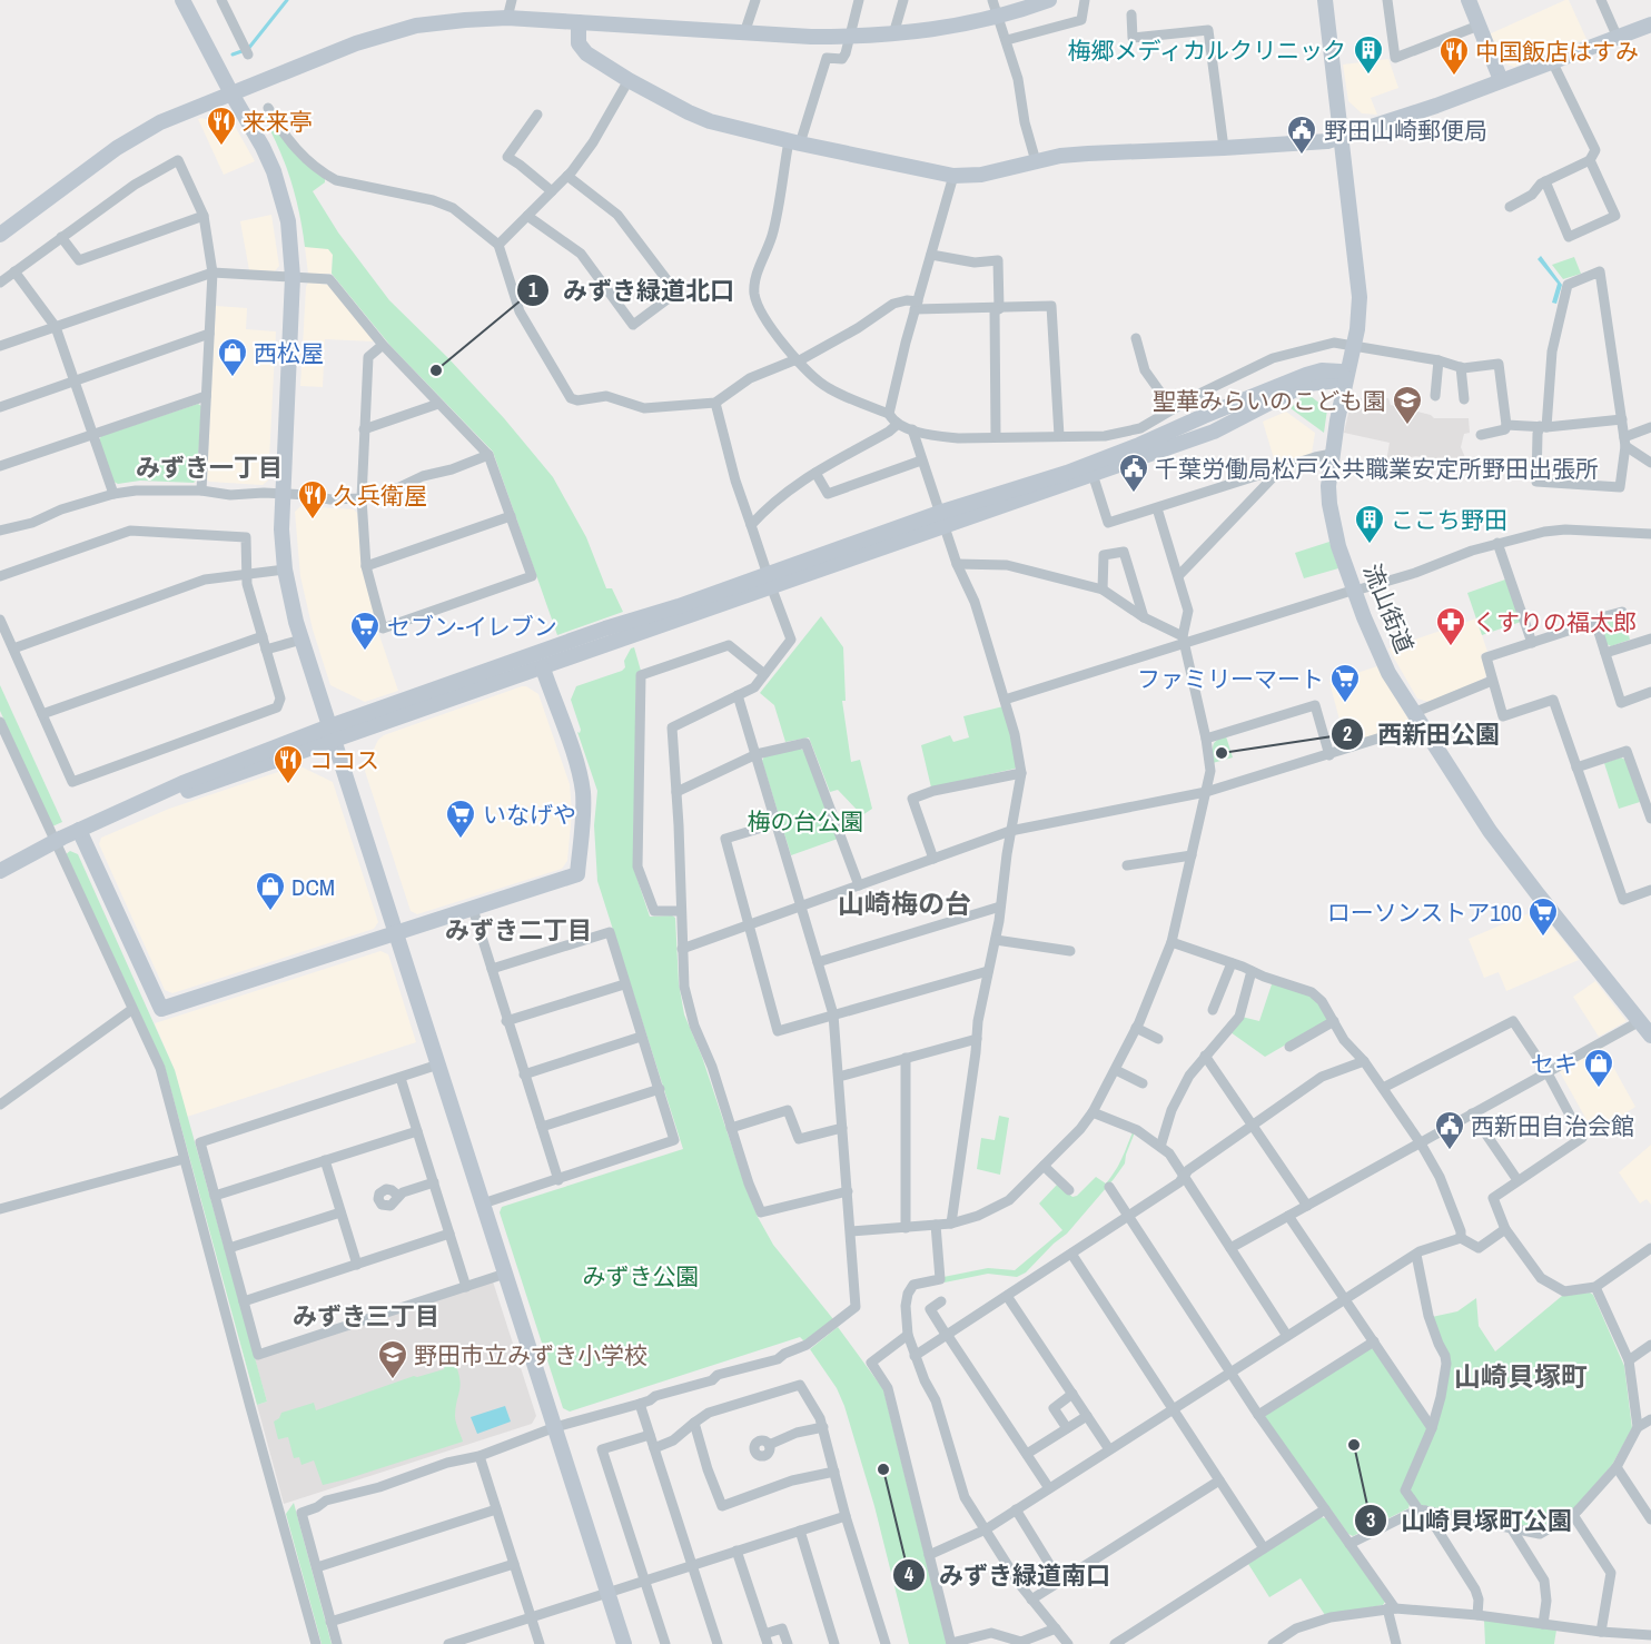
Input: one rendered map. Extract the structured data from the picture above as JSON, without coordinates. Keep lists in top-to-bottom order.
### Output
{
  "streets": {
    "street": ["流山街道"]
  },
  "districts": [
    "みずき一丁目",
    "山崎梅の台",
    "みずき二丁目",
    "みずき三丁目",
    "山崎貝塚町"
  ],
  "parks": ["梅の台公園", "みずき公園"],
  "places": {
    "building": ["梅郷メディカルクリニック", "ここち野田"],
    "restaurant": [
      "中国飯店はすみ",
      "来来亭",
      "久兵衛屋",
      "ココス"
    ],
    "public building": ["野田山崎郵便局", "千葉労働局松戸公共職業安定所野田出張所", "西新田自治会館"],
    "other": [
      "みずき緑道北口",
      "西新田公園",
      "山崎貝塚町公園",
      "みずき緑道南口"
    ],
    "shop": ["西松屋", "DCM", "セキ"],
    "school or university": ["聖華みらいのこども園", "野田市立みずき小学校"],
    "pharmacy": ["くすりの福太郎"],
    "supermarket": [
      "セブン-イレブン",
      "ファミリーマート",
      "いなげや",
      "ローソンストア100"
    ]
  }
}
